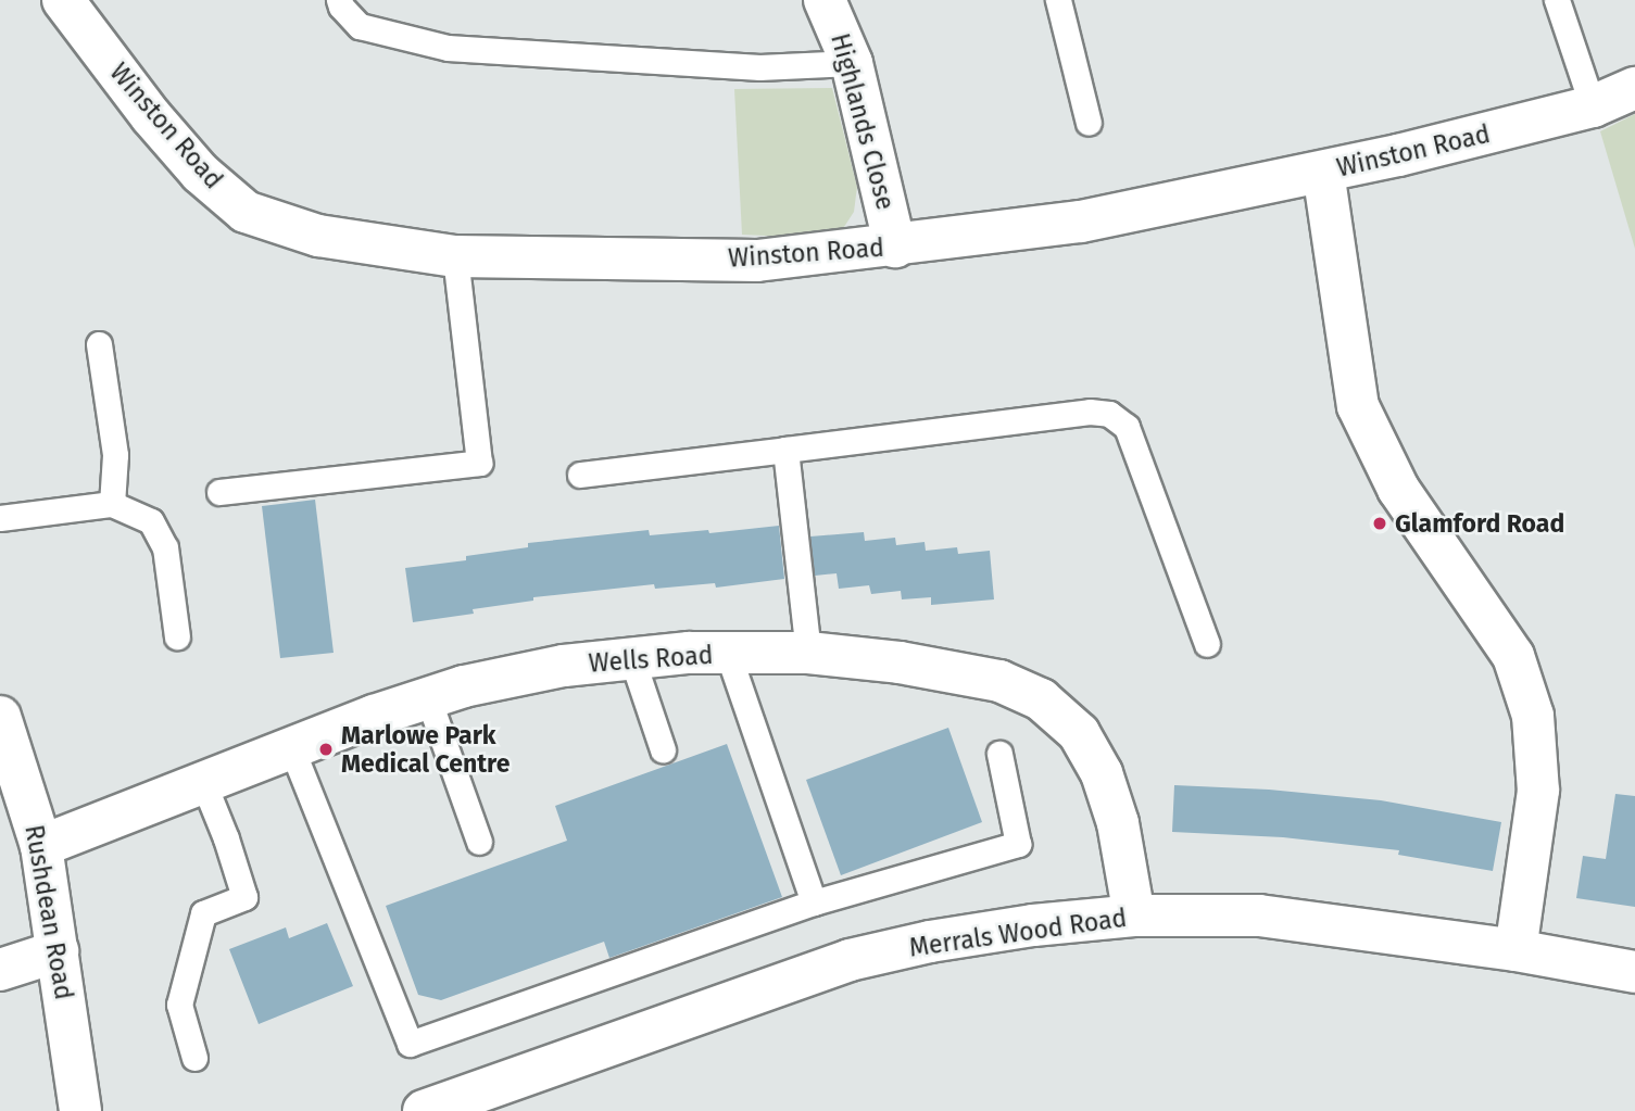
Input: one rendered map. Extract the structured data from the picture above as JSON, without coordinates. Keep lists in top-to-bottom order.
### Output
{
  "streets": {
    "street": [
      "Highlands Close",
      "Winston Road",
      "Wells Road",
      "Rushdean Road",
      "Merrals Wood Road"
    ]
  },
  "crossings": [
    ["Highlands Close", "Winston Road"],
    ["Wells Road", "Rushdean Road"],
    ["Wells Road", "Merrals Wood Road"]
  ],
  "places": ["Glamford Road", "Marlowe Park Medical Centre"]
}
